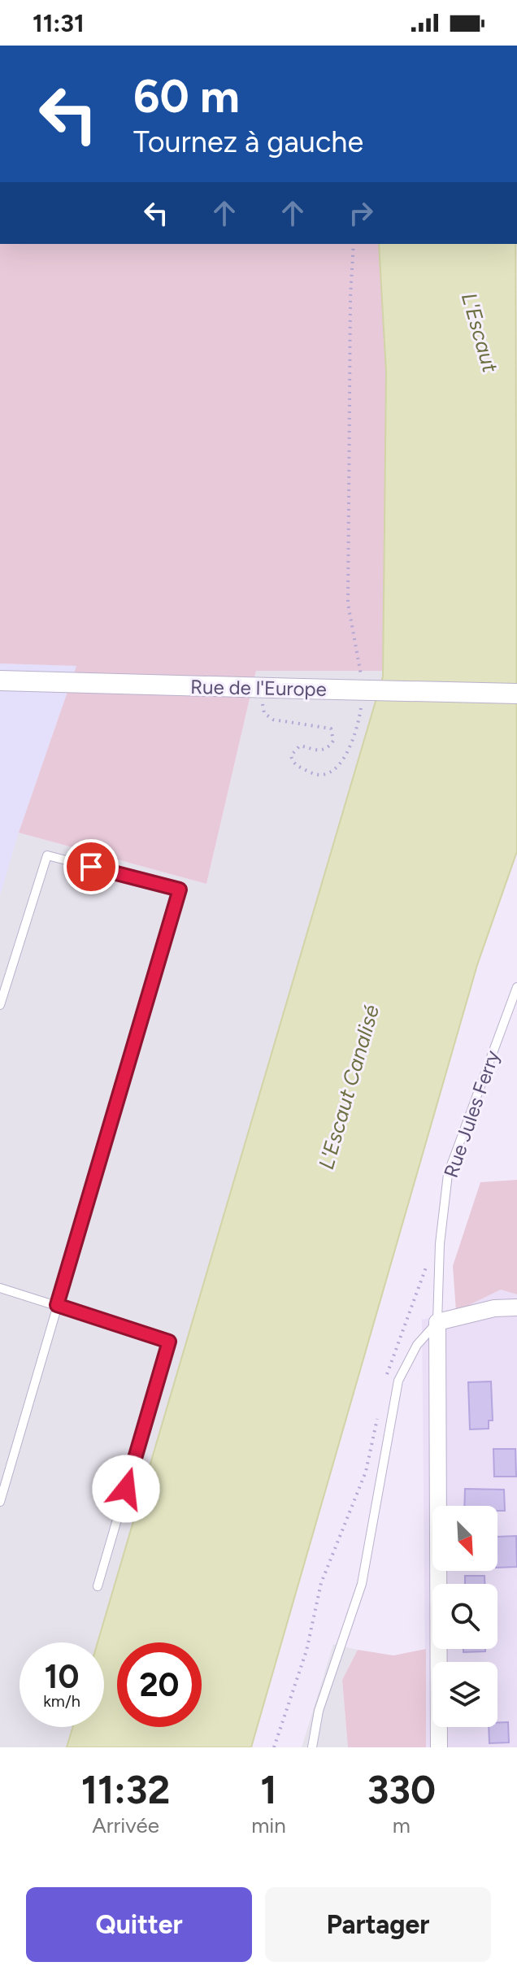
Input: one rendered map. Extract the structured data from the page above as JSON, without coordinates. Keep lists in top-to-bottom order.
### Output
{
  "streets": {
    "street": ["Rue de l'Europe"],
    "lane": ["Rue Jules Ferry"]
  },
  "water": ["L'Escaut", "L'Escaut Canalisé"],
  "north": "bottom right",
  "page": {
    "status": "11:31",
    "turn": ["60 m", "Tournez à gauche"],
    "speed": "10 km/h",
    "limit": "20",
    "eta": [
      "11:32",
      "Arrivée",
      "1",
      "min",
      "330",
      "m"
    ],
    "buttons": ["Quitter", "Partager"]
  }
}
